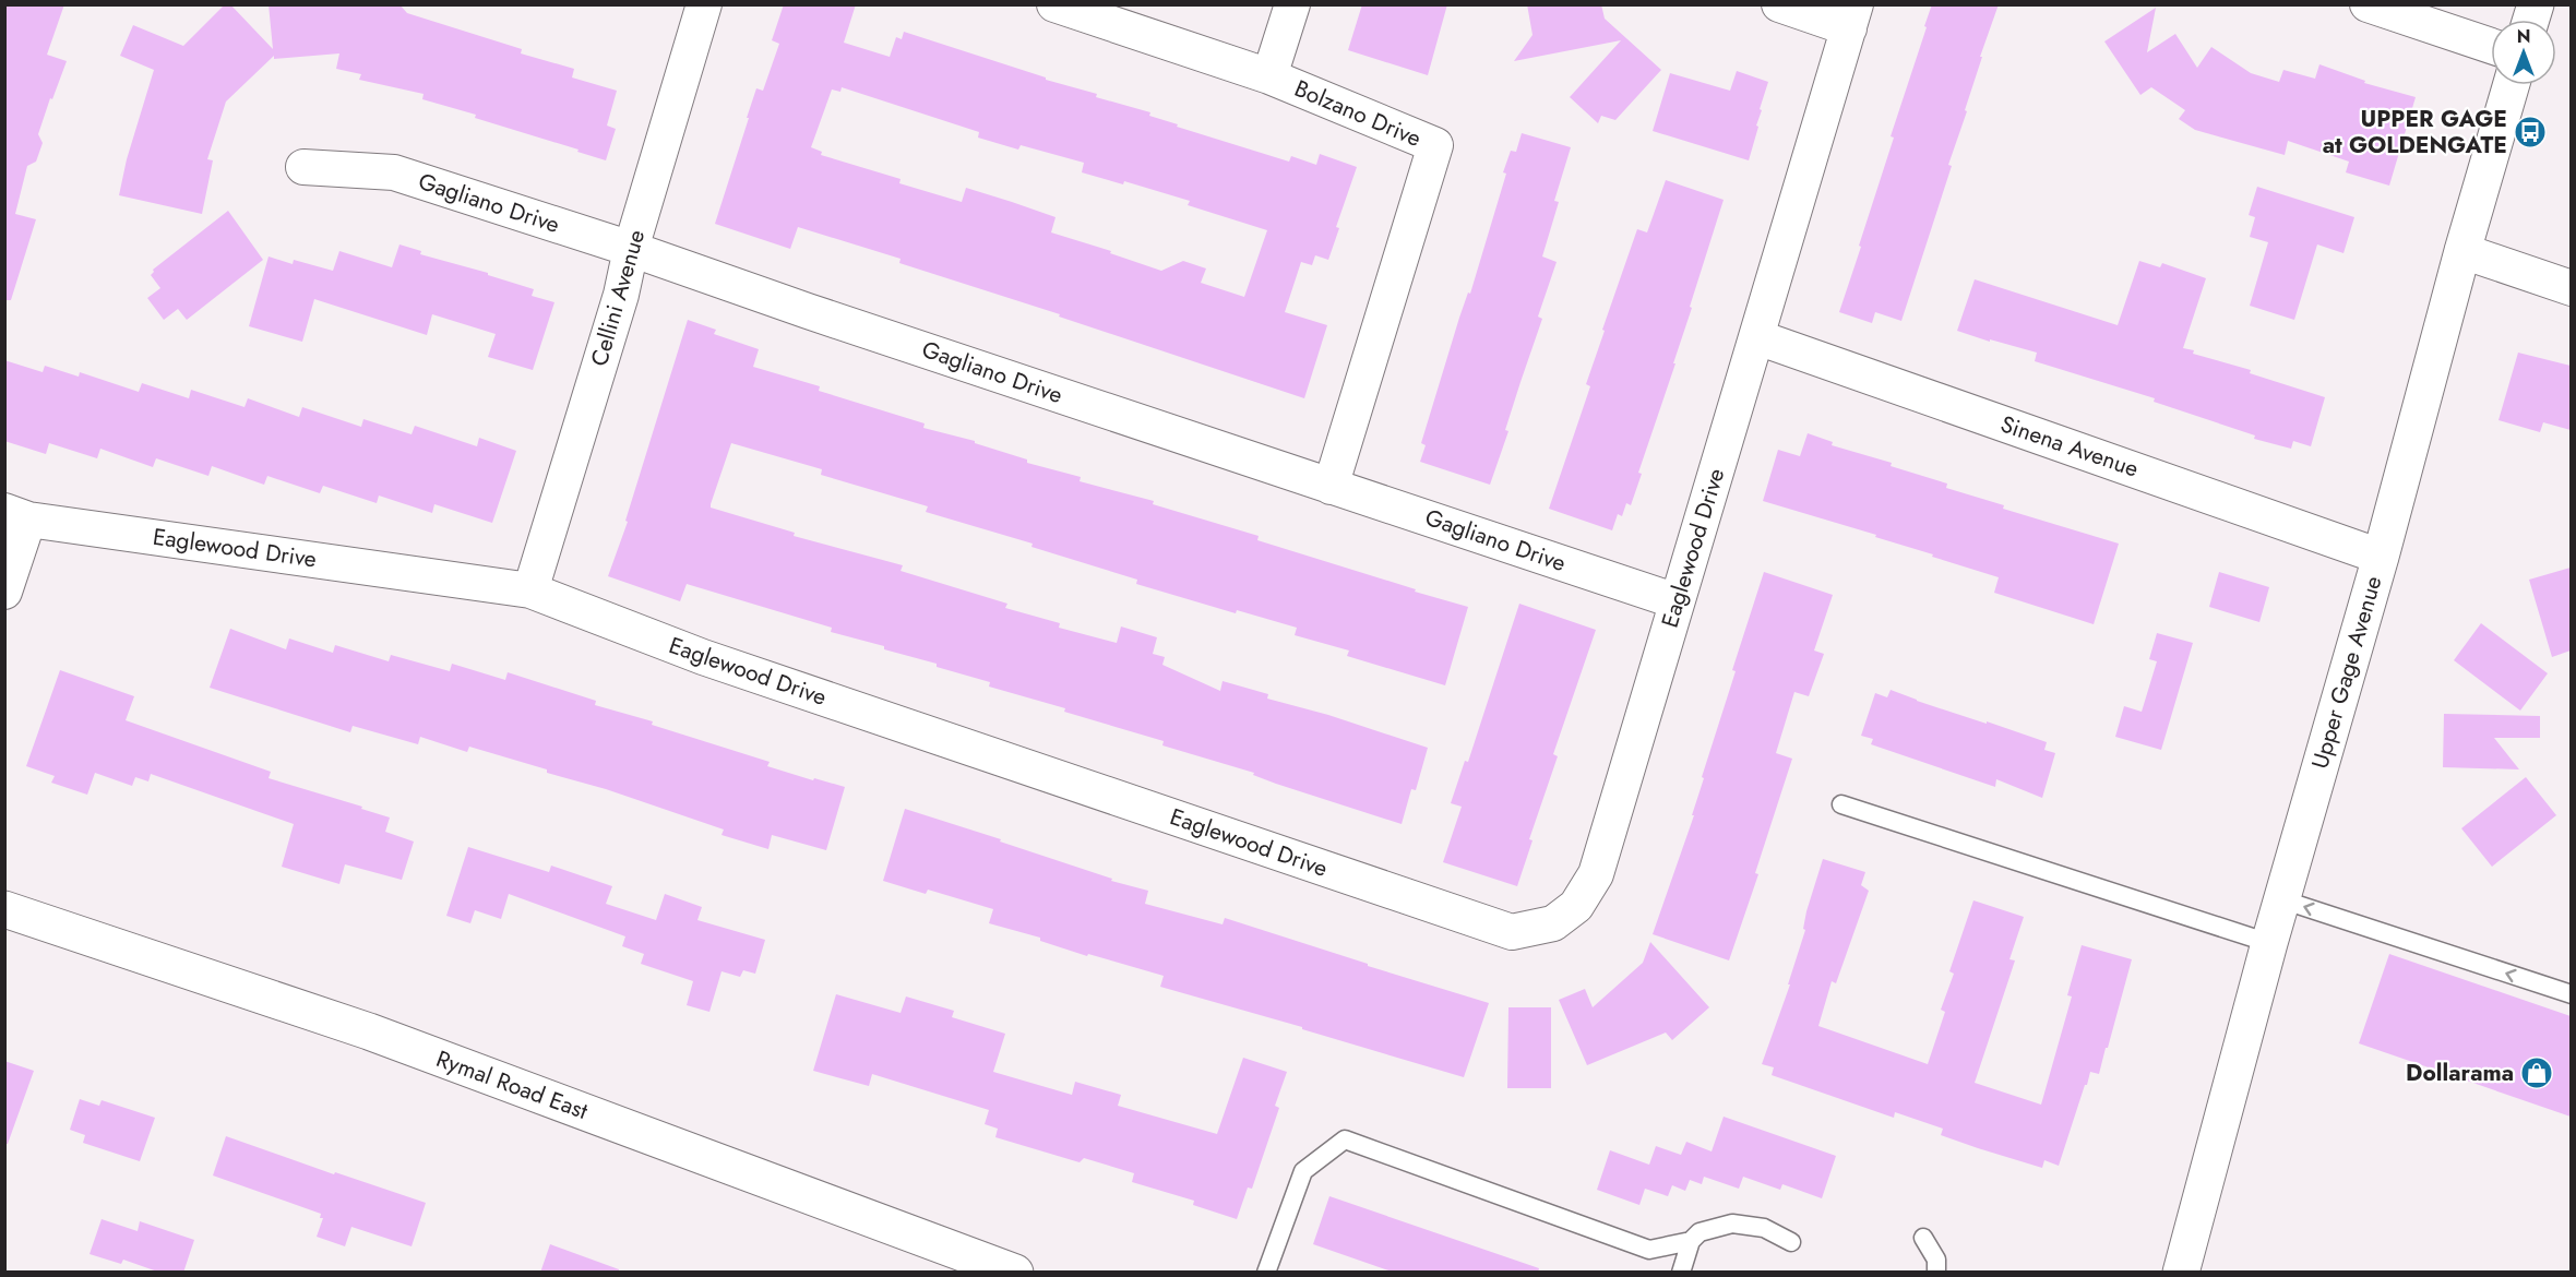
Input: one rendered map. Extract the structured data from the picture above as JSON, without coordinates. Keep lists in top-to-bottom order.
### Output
{
  "streets": {
    "main road": ["Upper Gage Avenue", "Rymal Road East"],
    "street": [
      "Bolzano Drive",
      "Gagliano Drive",
      "Cellini Avenue",
      "Sinena Avenue",
      "Eaglewood Drive"
    ]
  },
  "crossings": [
    ["Bolzano Drive", "Gagliano Drive"],
    ["Gagliano Drive", "Cellini Avenue"],
    ["Gagliano Drive", "Eaglewood Drive"],
    ["Cellini Avenue", "Eaglewood Drive"],
    ["Sinena Avenue", "Eaglewood Drive"],
    ["Sinena Avenue", "Upper Gage Avenue"]
  ],
  "places": {
    "bus stop": ["UPPER GAGE at GOLDENGATE"],
    "shop": ["Dollarama"]
  },
  "north": "top"
}
